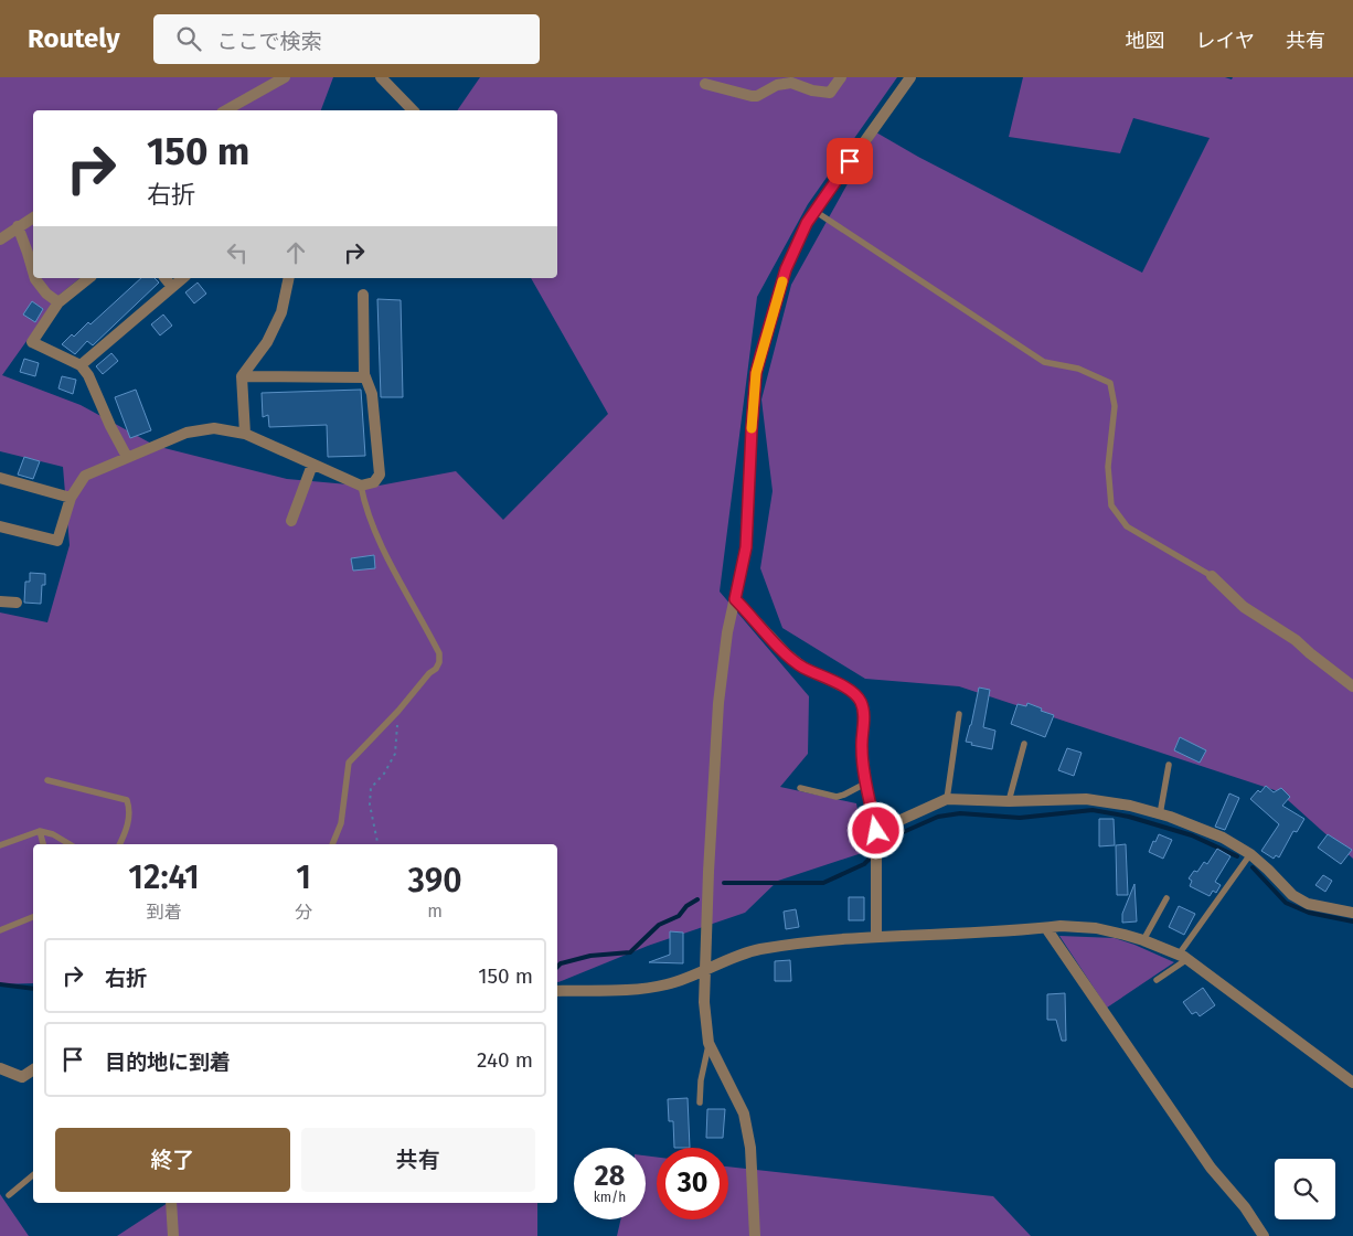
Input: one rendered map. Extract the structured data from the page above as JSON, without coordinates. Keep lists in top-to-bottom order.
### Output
{
  "page": {
    "header": "Routely",
    "search": "ここで検索",
    "nav": ["地図", "レイヤ", "共有"],
    "turn": ["150 m", "右折"],
    "eta": [
      "12:41",
      "到着",
      "1",
      "分",
      "390",
      "m"
    ],
    "list": [
      {
        "name": "右折",
        "value": "150 m"
      },
      {
        "name": "目的地に到着",
        "value": "240 m"
      }
    ],
    "buttons": ["終了", "共有"],
    "speed": "28 km/h",
    "limit": "30"
  }
}
